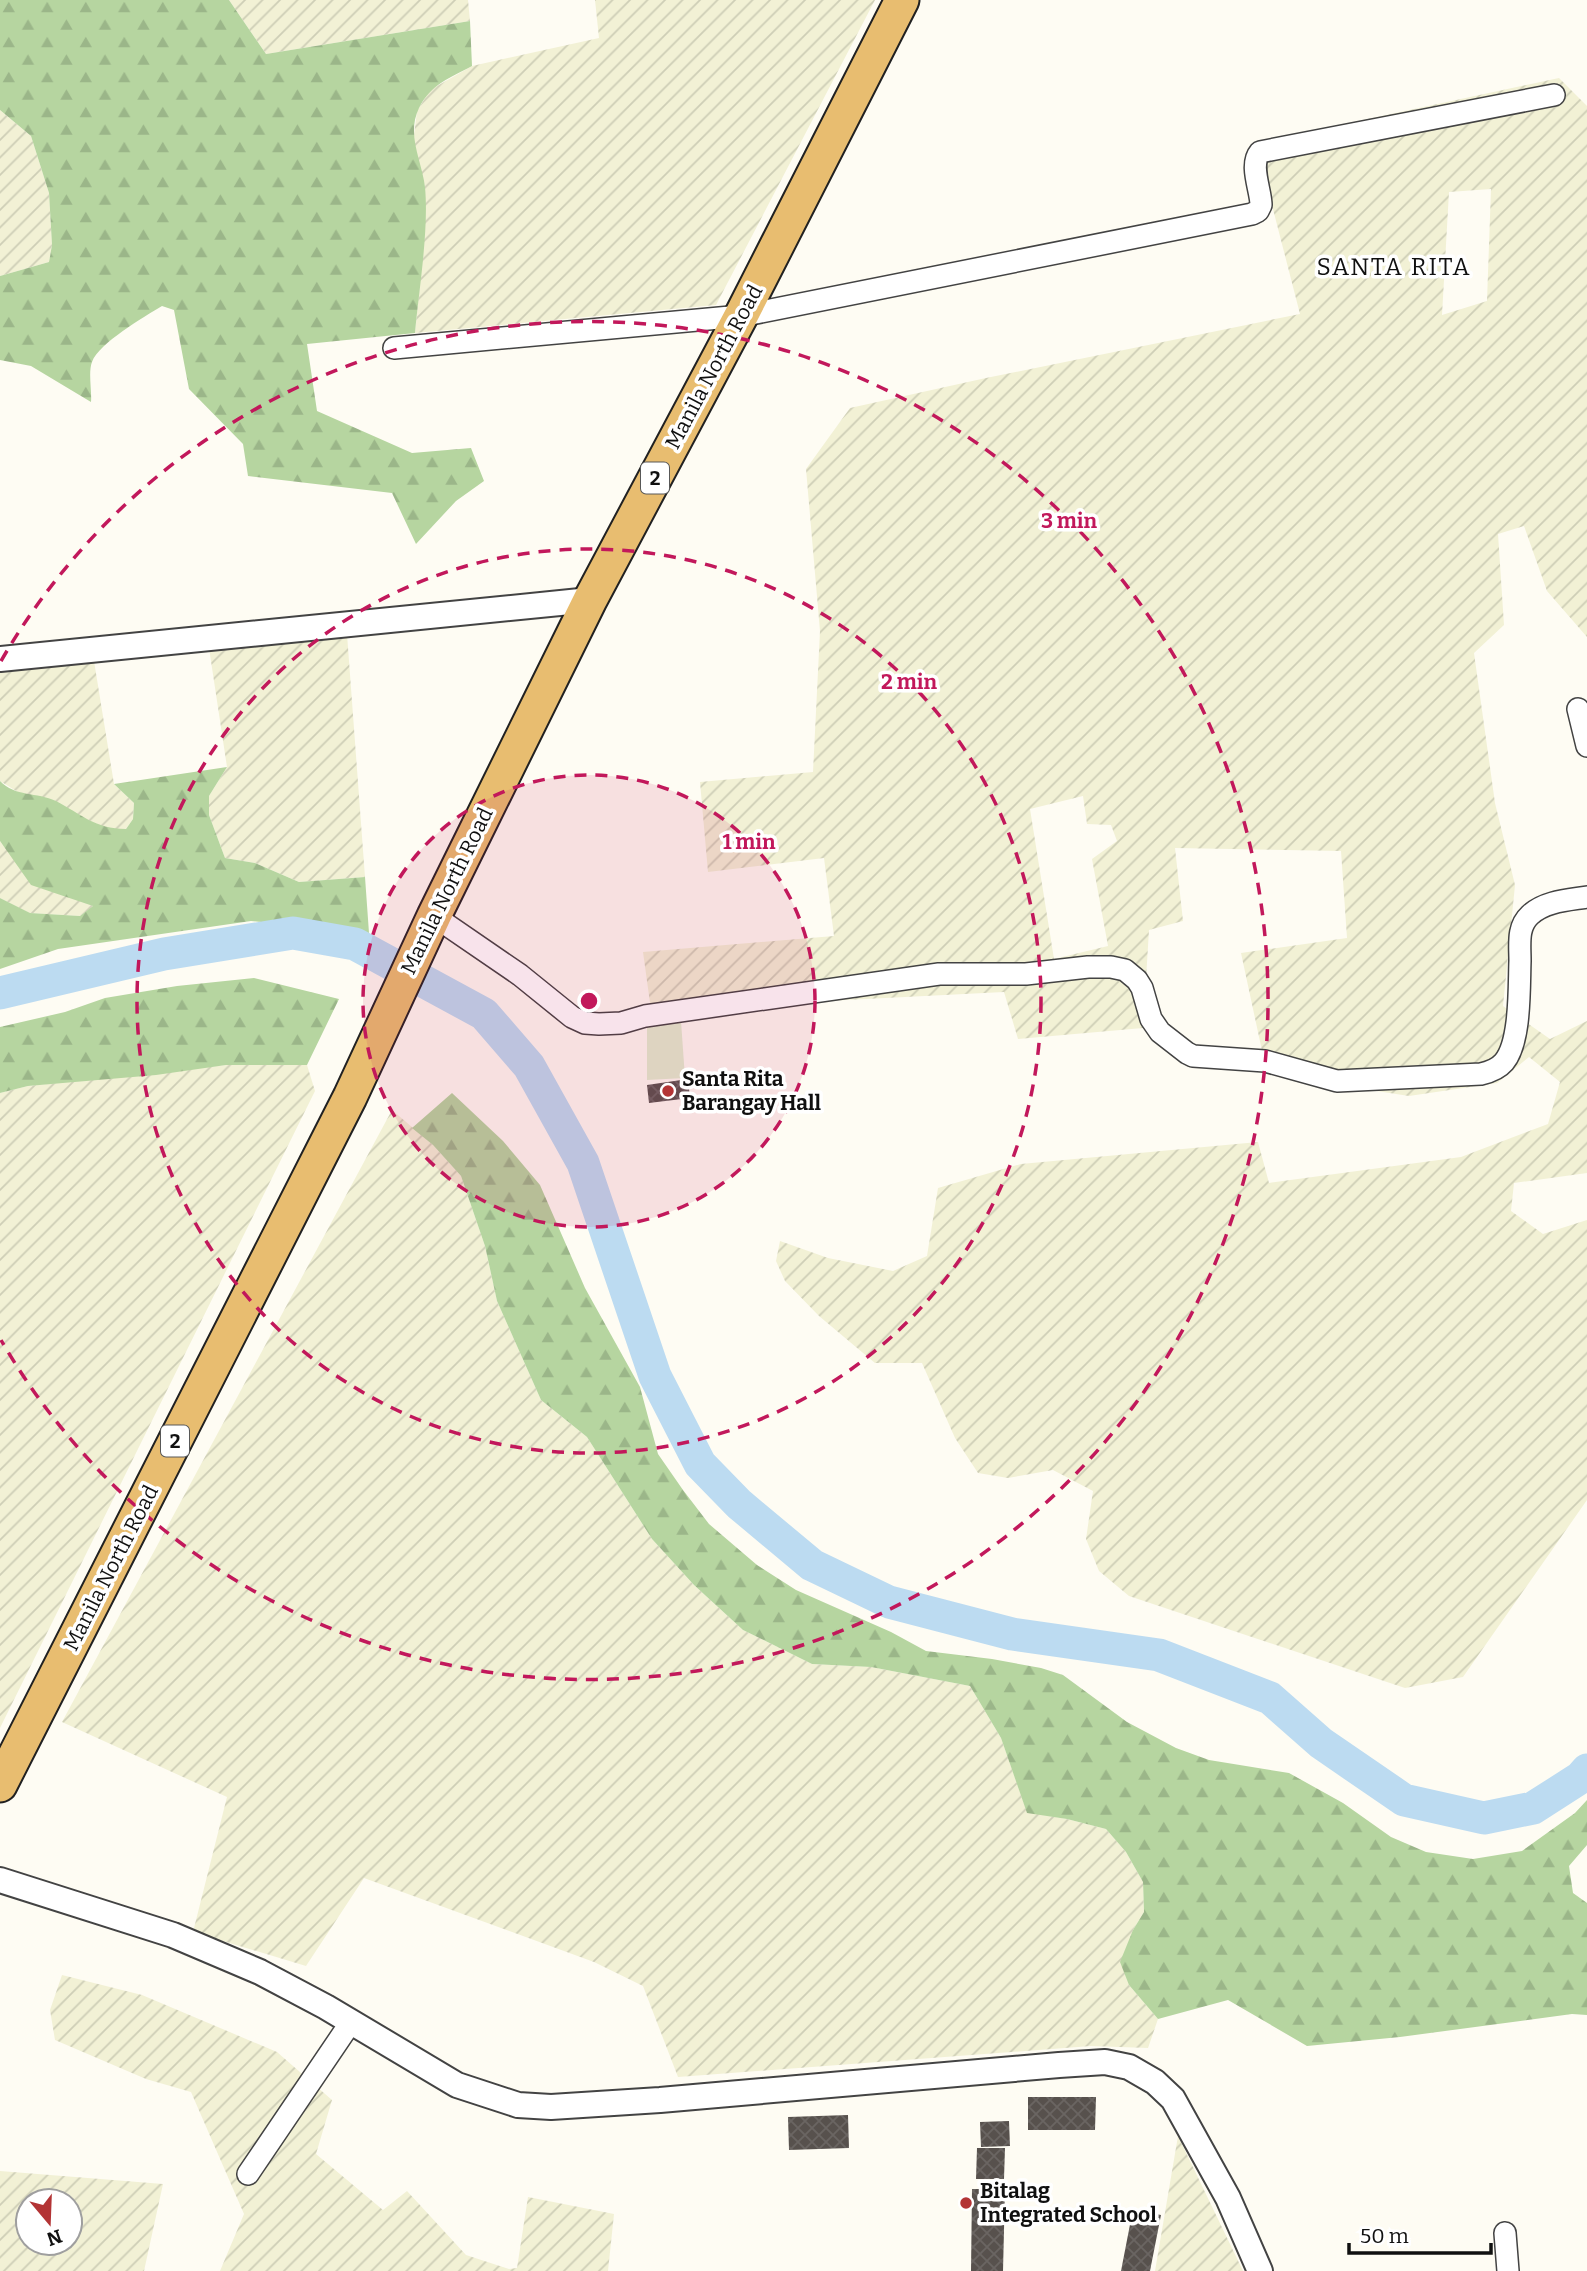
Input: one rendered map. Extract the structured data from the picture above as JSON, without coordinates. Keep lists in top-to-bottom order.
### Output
{
  "streets": {
    "highway": ["Manila North Road", "2"]
  },
  "districts": ["SANTA RITA"],
  "places": ["Santa Rita Barangay Hall", "Bitalag Integrated School"],
  "scale_bar": "50 m",
  "north": "bottom",
  "rings": ["3 min", "2 min", "1 min"]
}
